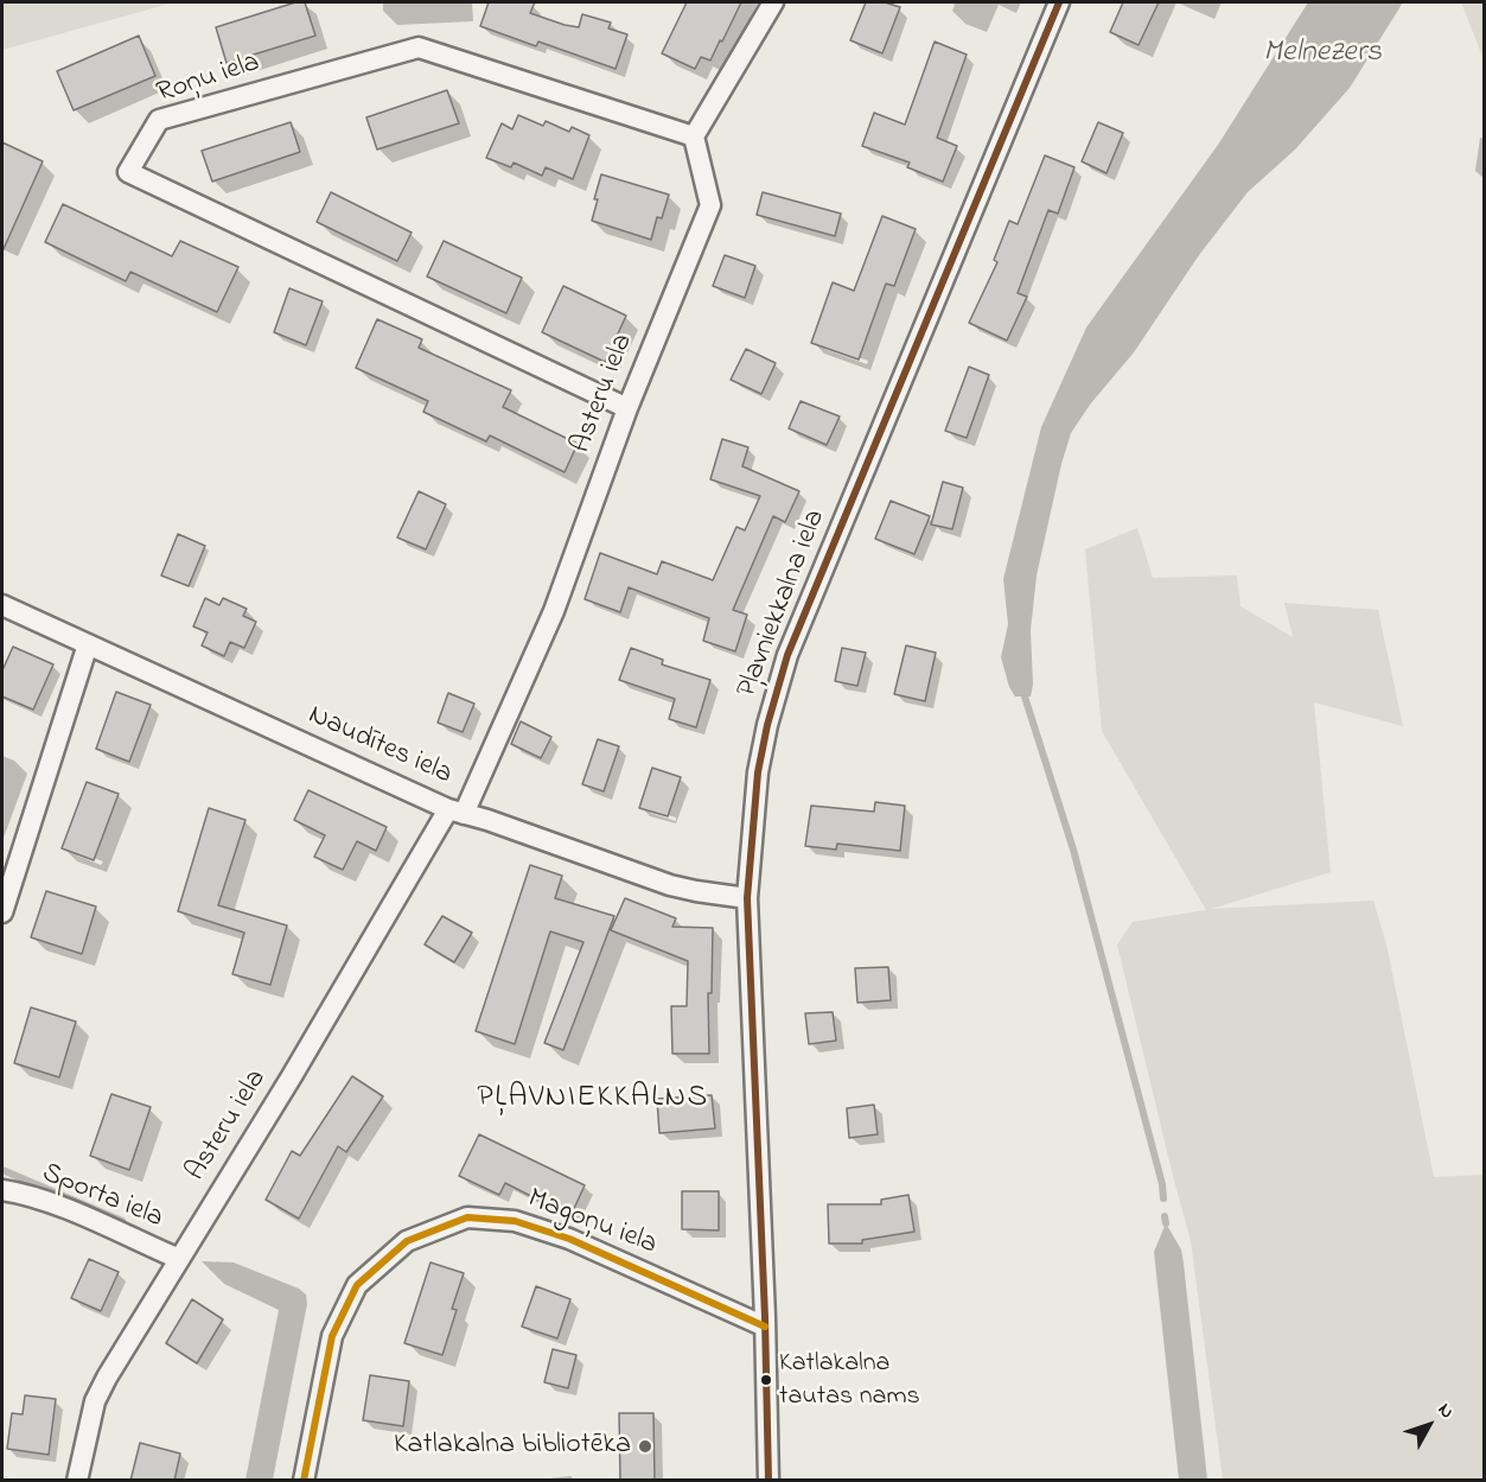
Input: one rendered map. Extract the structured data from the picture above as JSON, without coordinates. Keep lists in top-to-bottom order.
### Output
{
  "streets": {
    "street": [
      "Roņu iela",
      "Asteru iela",
      "Pļavniekkalna iela",
      "Naudītes iela",
      "Sporta iela",
      "Magoņu iela"
    ]
  },
  "crossings": [
    ["Roņu iela", "Asteru iela"],
    ["Asteru iela", "Naudītes iela"],
    ["Asteru iela", "Sporta iela"],
    ["Pļavniekkalna iela", "Naudītes iela"],
    ["Pļavniekkalna iela", "Magoņu iela"]
  ],
  "districts": ["PĻAVNIEKKALNS"],
  "water": ["Melnezers"],
  "places": ["Katlakalna tautas nams", "Katlakalna bibliotēka"],
  "north": "top right"
}
